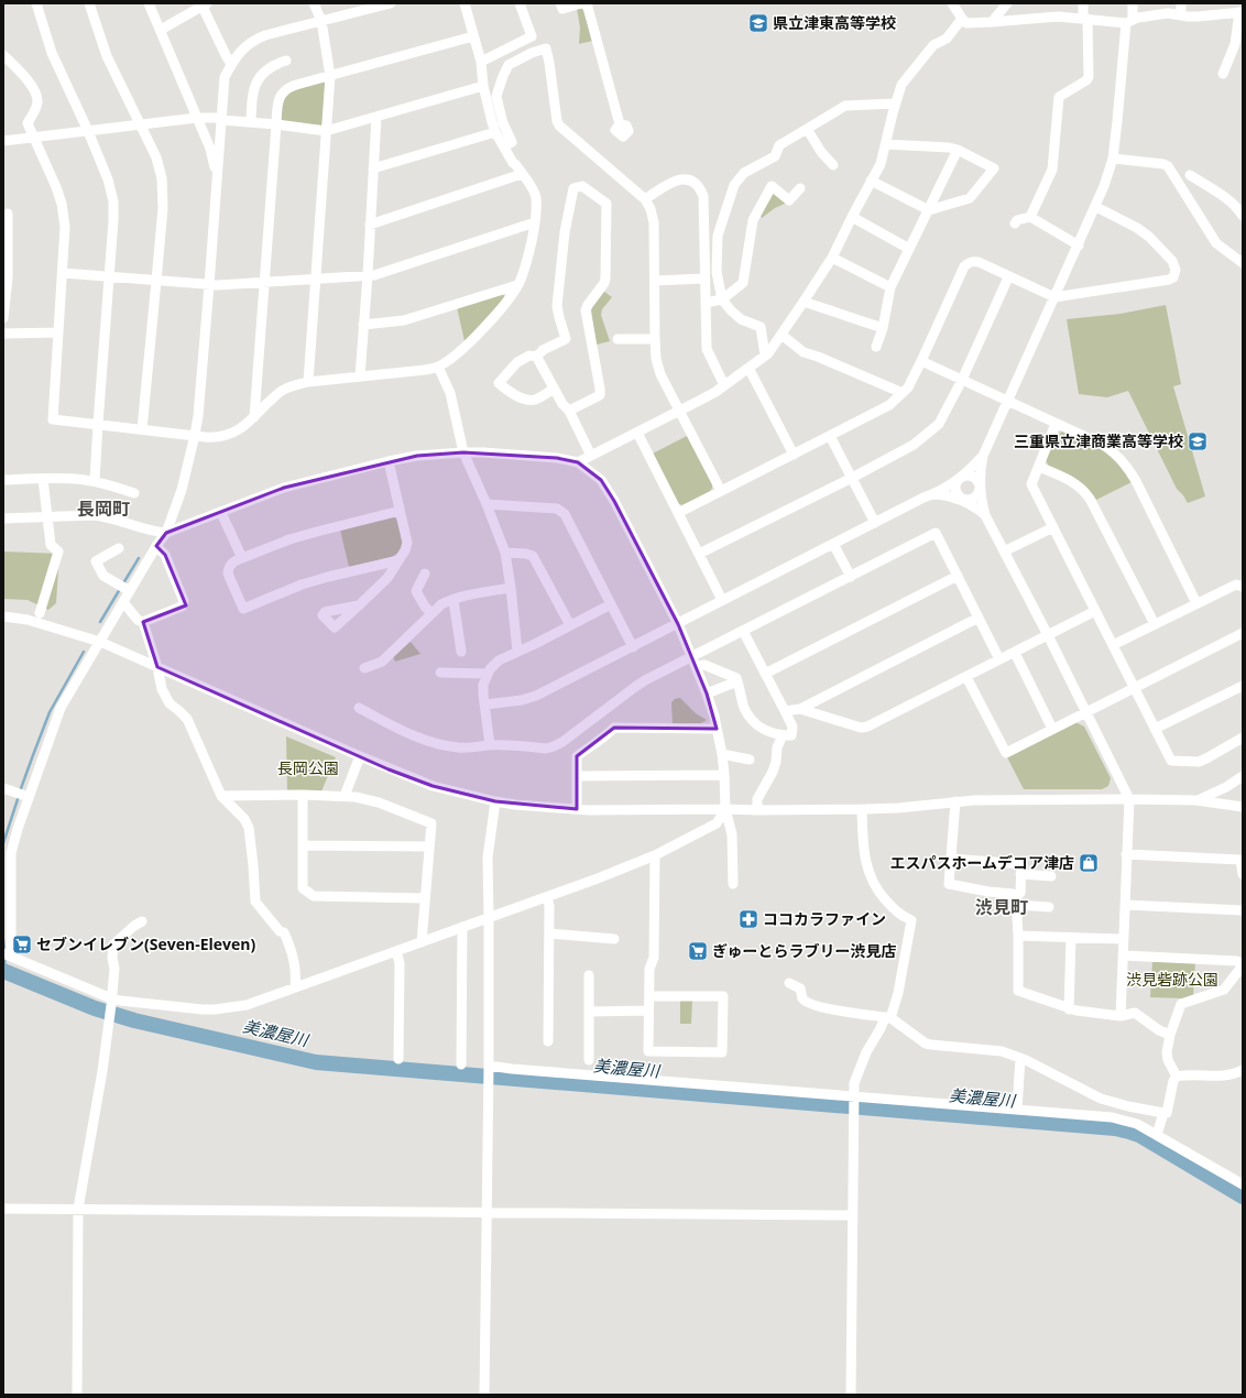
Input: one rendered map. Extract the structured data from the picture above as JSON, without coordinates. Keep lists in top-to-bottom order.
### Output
{
  "districts": ["長岡町", "渋見町"],
  "water": ["美濃屋川"],
  "parks": ["長岡公園", "渋見砦跡公園"],
  "places": {
    "school or university": ["県立津東高等学校", "三重県立津商業高等学校"],
    "shop": ["エスパスホームデコア津店"],
    "pharmacy": ["ココカラファイン"],
    "supermarket": ["セブンイレブン(Seven-Eleven)", "ぎゅーとらラブリー渋見店"]
  }
}
